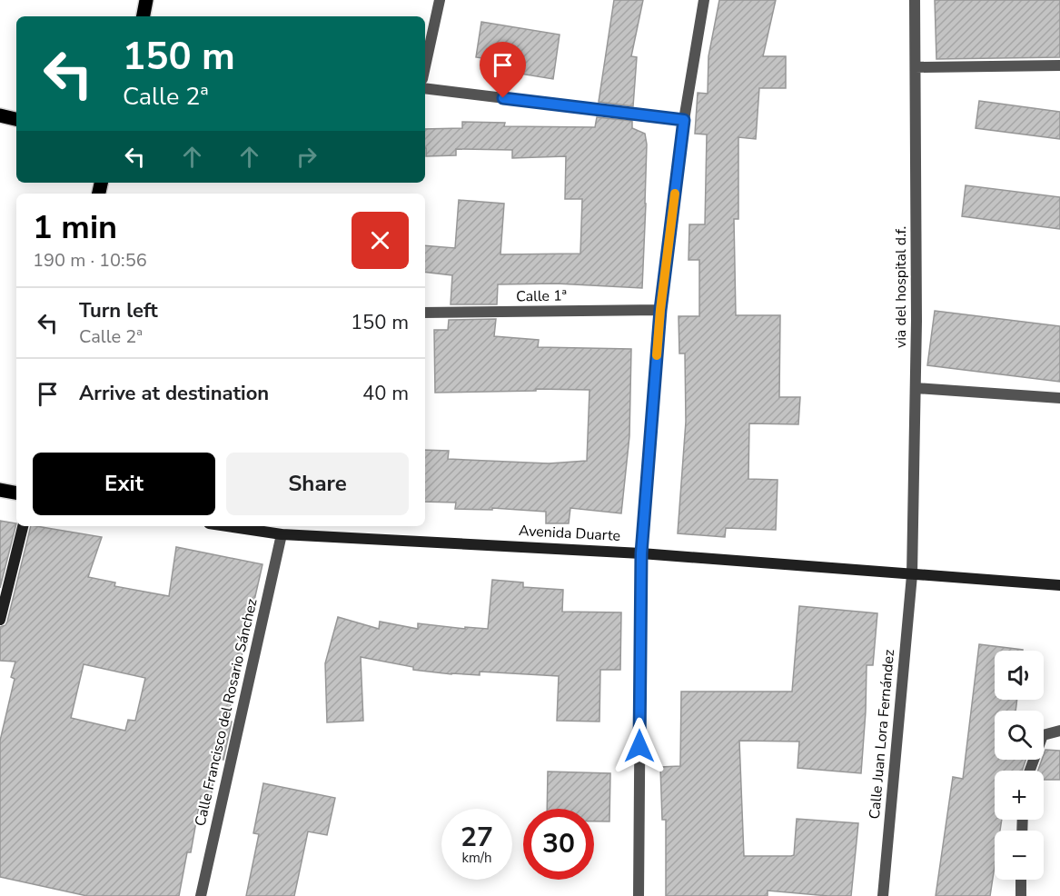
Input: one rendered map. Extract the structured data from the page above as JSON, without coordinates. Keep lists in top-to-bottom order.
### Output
{
  "streets": {
    "main road": ["Avenida Duarte"],
    "street": [
      "via del hospital d.f.",
      "Calle 1ª",
      "Calle Francisco del Rosario Sánchez",
      "Calle Juan Lora Fernández"
    ]
  },
  "crossings": [
    ["via del hospital d.f.", "Avenida Duarte"],
    ["via del hospital d.f.", "Calle Juan Lora Fernández"],
    ["Avenida Duarte", "Calle Francisco del Rosario Sánchez"],
    ["Avenida Duarte", "Calle Juan Lora Fernández"]
  ],
  "page": {
    "turn": ["150 m", "Calle 2ª"],
    "heading": ["1 min", "190 m · 10:56"],
    "list": [
      {
        "name": "Turn left",
        "note": "Calle 2ª",
        "value": "150 m"
      },
      {
        "name": "Arrive at destination",
        "value": "40 m"
      }
    ],
    "buttons": ["Exit", "Share"],
    "map_buttons": ["+", "−"],
    "speed": "27 km/h",
    "limit": "30"
  }
}
